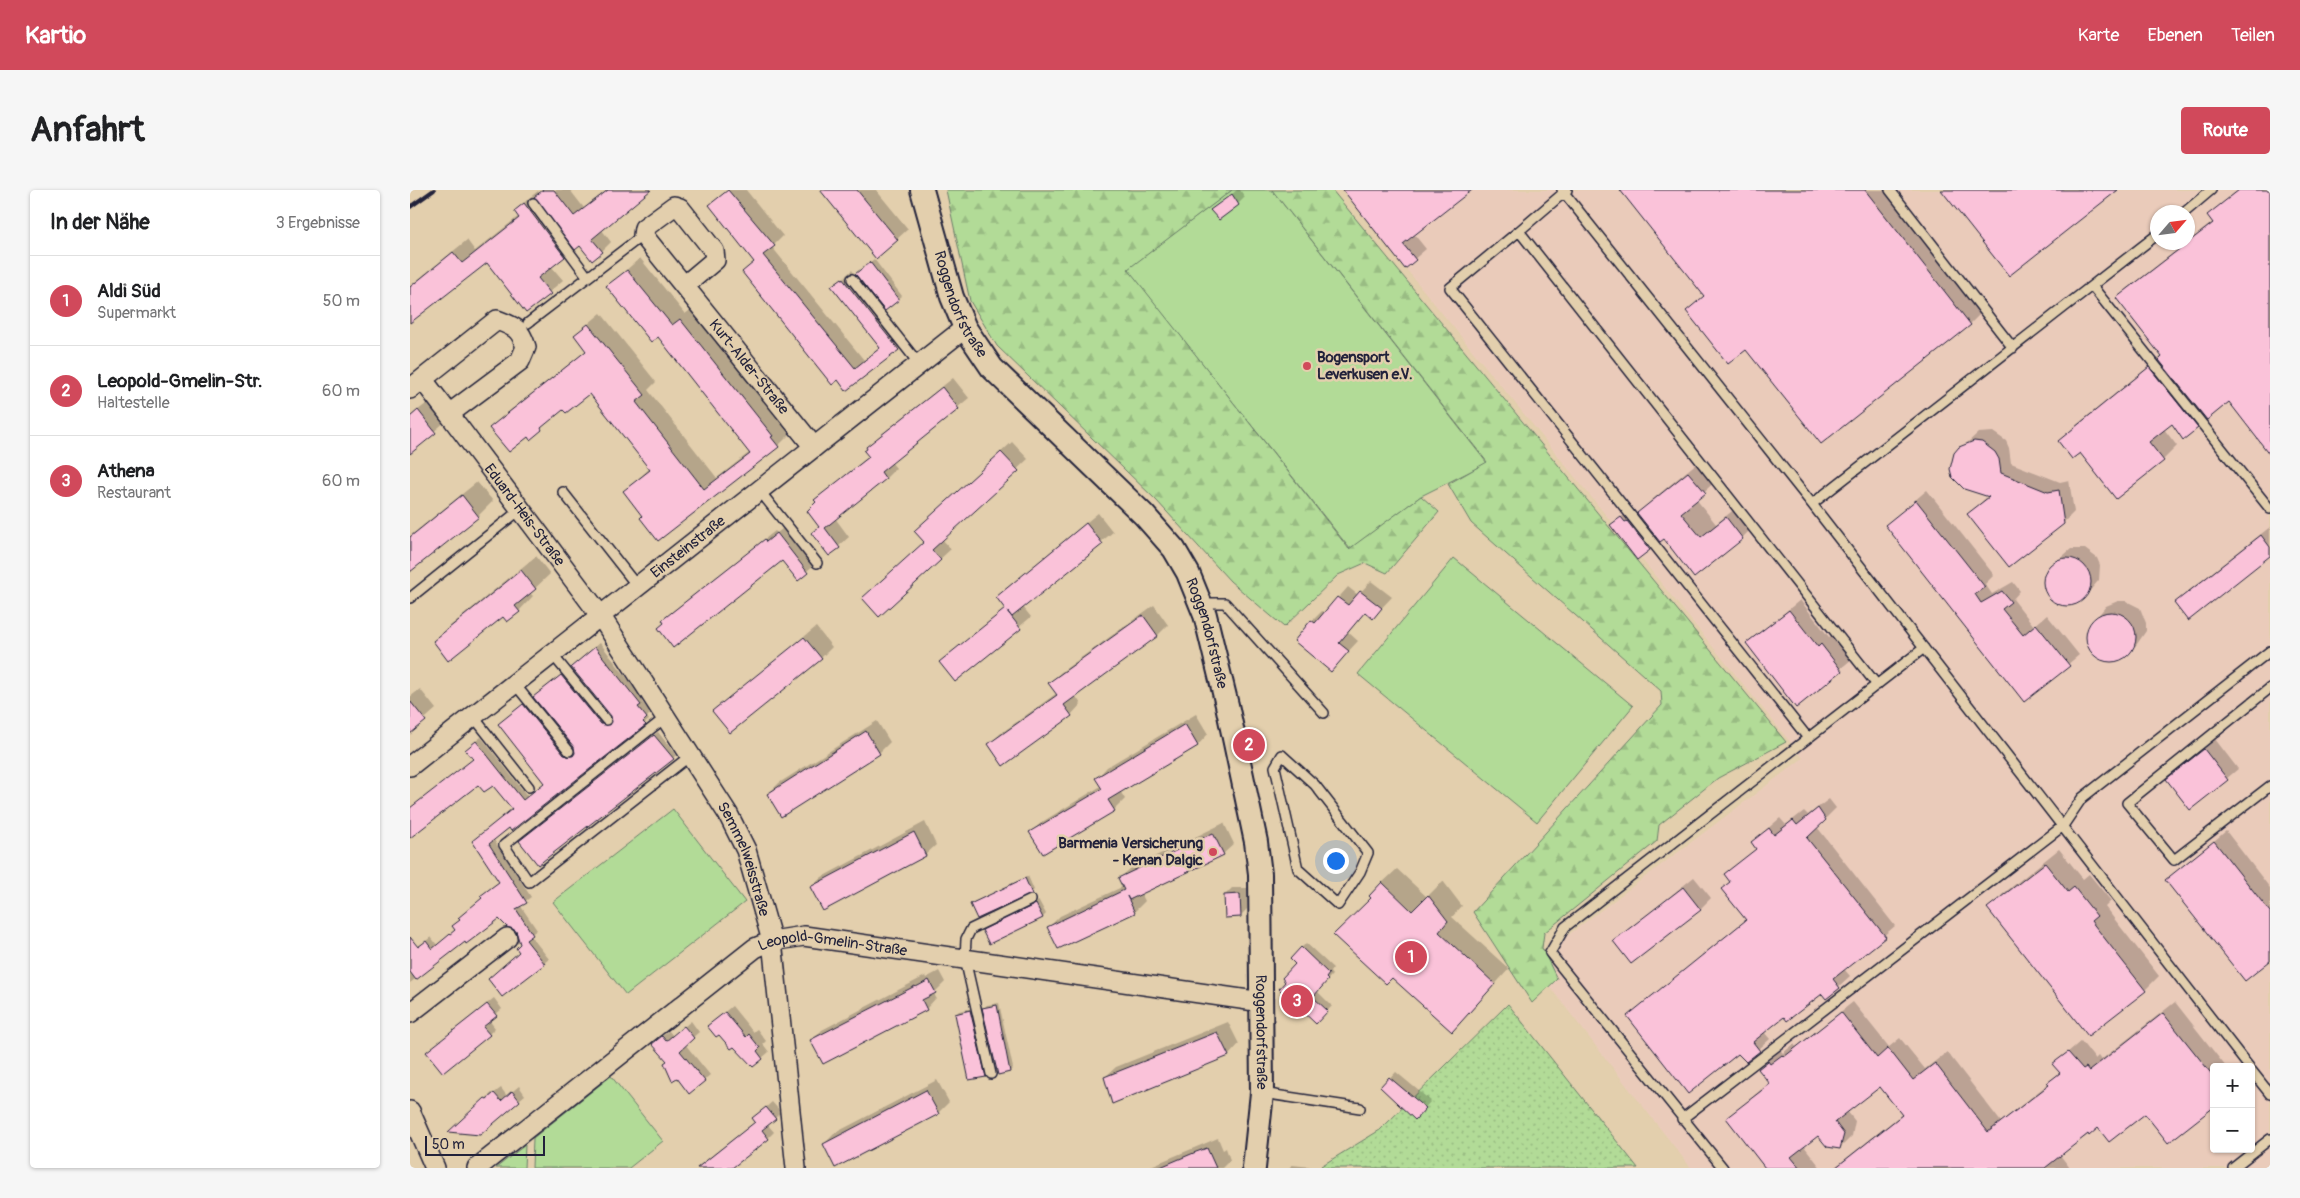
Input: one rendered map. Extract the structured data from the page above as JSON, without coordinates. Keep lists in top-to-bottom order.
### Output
{
  "streets": {
    "street": [
      "Roggendorfstraße",
      "Kurt-Alder-Straße",
      "Eduard-Heis-Straße",
      "Einsteinstraße",
      "Semmelweisstraße",
      "Leopold-Gmelin-Straße"
    ]
  },
  "crossings": [
    ["Roggendorfstraße", "Einsteinstraße"],
    ["Roggendorfstraße", "Leopold-Gmelin-Straße"],
    ["Kurt-Alder-Straße", "Einsteinstraße"],
    ["Eduard-Heis-Straße", "Einsteinstraße"],
    ["Eduard-Heis-Straße", "Semmelweisstraße"],
    ["Einsteinstraße", "Semmelweisstraße"],
    ["Semmelweisstraße", "Leopold-Gmelin-Straße"]
  ],
  "places": ["Bogensport Leverkusen e.V.", "Barmenia Versicherung - Kenan Dalgic"],
  "scale_bar": "50 m",
  "north": "top right",
  "page": {
    "header": "Kartio",
    "nav": ["Karte", "Ebenen", "Teilen"],
    "buttons": "Route",
    "title": "Anfahrt",
    "heading": ["In der Nähe", "3 Ergebnisse"],
    "list": [
      {
        "mark": "1",
        "name": "Aldi Süd",
        "note": "Supermarkt",
        "value": "50 m"
      },
      {
        "mark": "2",
        "name": "Leopold-Gmelin-Str.",
        "note": "Haltestelle",
        "value": "60 m"
      },
      {
        "mark": "3",
        "name": "Athena",
        "note": "Restaurant",
        "value": "60 m"
      }
    ],
    "pins": ["2", "1", "3"],
    "map_buttons": ["+", "−"],
    "scale": "50 m"
  }
}
